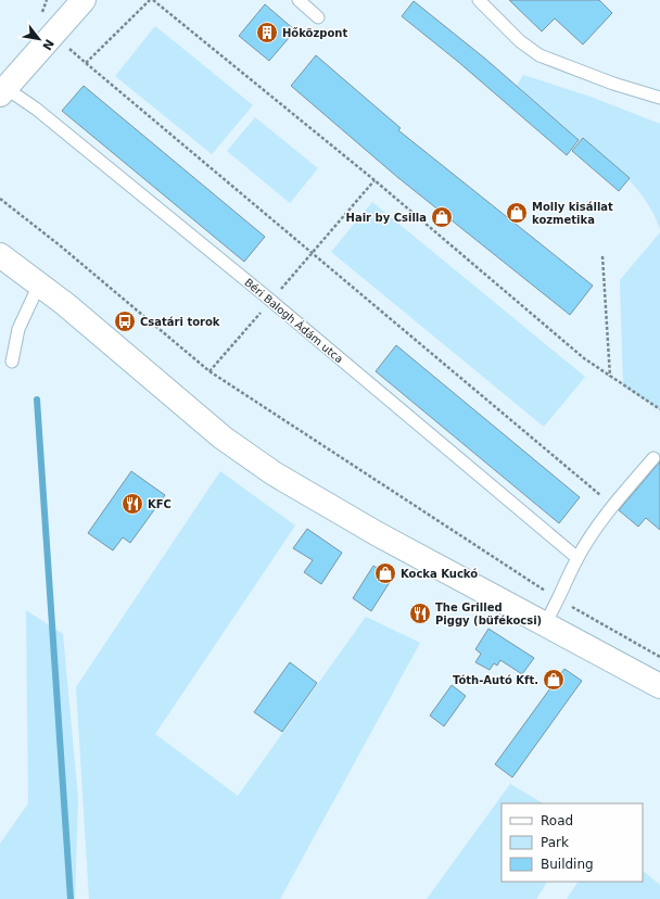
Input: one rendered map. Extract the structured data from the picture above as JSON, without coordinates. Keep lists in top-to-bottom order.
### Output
{
  "streets": {
    "lane": ["Béri Balogh Ádám utca"]
  },
  "places": {
    "building": ["Hőközpont"],
    "shop": [
      "Molly kisállat kozmetika",
      "Hair by Csilla",
      "Kocka Kuckó",
      "Tóth-Autó Kft."
    ],
    "bus stop": ["Csatári torok"],
    "restaurant": ["KFC", "The Grilled Piggy (büfékocsi)"]
  },
  "legend": ["Road", "Park", "Building"],
  "north": "bottom right"
}
